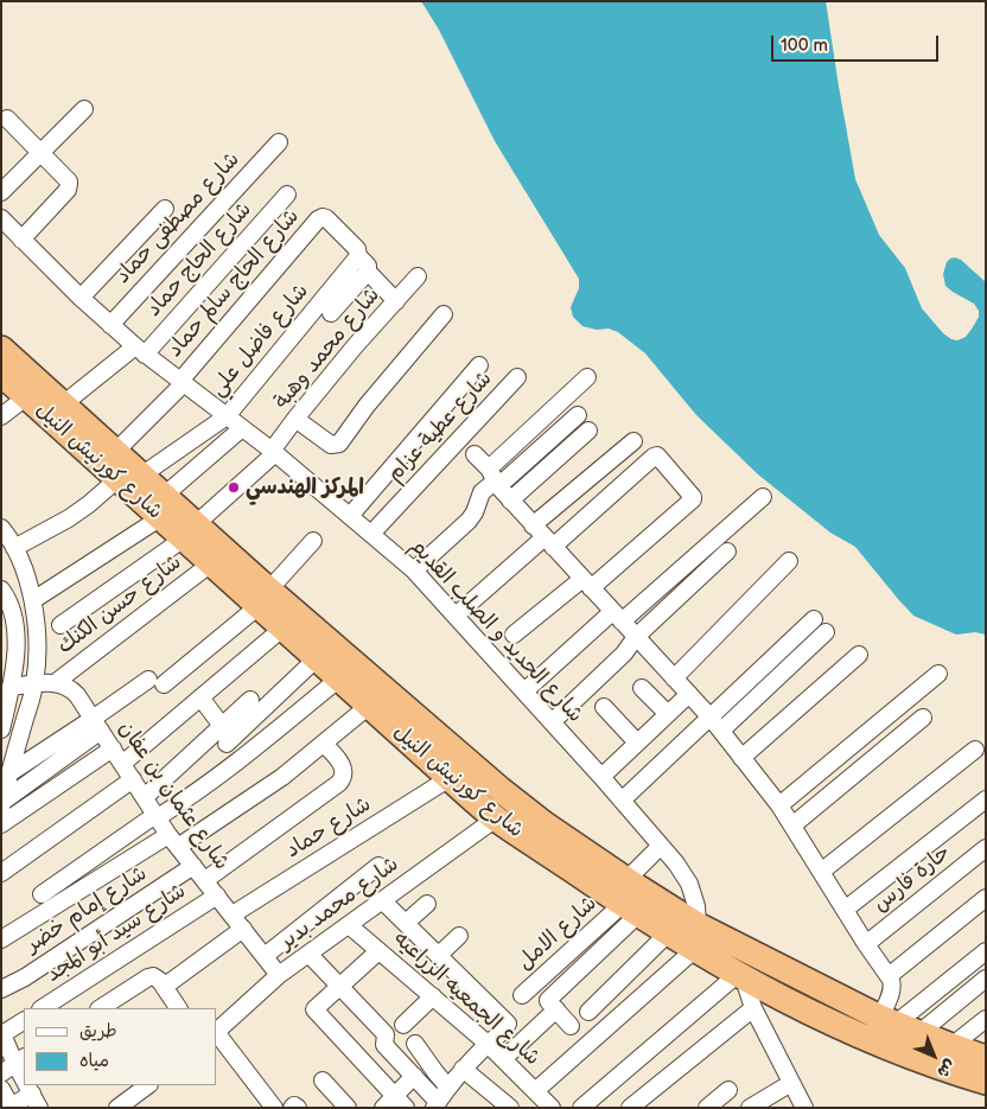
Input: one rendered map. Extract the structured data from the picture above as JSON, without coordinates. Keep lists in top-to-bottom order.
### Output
{
  "streets": {
    "highway": ["شارع كورنيش النيل"],
    "street": [
      "شارع مصطفى حماد",
      "شارع الحاج حماد",
      "شارع الحاج سالم حماد",
      "شارع فاضل علي",
      "شارع محمد وهبة",
      "شارع عطية عزام",
      "شارع حسن الكنك",
      "شارع الحديد و الصلب القديم",
      "شارع عثمان بن عفان",
      "شارع حماد",
      "حارة فارس",
      "شارع محمد بدير",
      "شارع إمام خضر",
      "شارع سيد أبو المجد",
      "شارع الامل",
      "شارع الجمعيه الزراعيه"
    ]
  },
  "crossings": [
    ["شارع مصطفى حماد", "شارع الحديد و الصلب القديم"],
    ["شارع الحاج حماد", "شارع كورنيش النيل"],
    ["شارع الحاج حماد", "شارع الحديد و الصلب القديم"],
    ["شارع الحاج سالم حماد", "شارع فاضل علي"],
    ["شارع الحاج سالم حماد", "شارع كورنيش النيل"],
    ["شارع الحاج سالم حماد", "شارع الحديد و الصلب القديم"],
    ["شارع فاضل علي", "شارع كورنيش النيل"],
    ["شارع فاضل علي", "شارع الحديد و الصلب القديم"],
    ["شارع محمد وهبة", "شارع كورنيش النيل"],
    ["شارع محمد وهبة", "شارع الحديد و الصلب القديم"],
    ["شارع عطية عزام", "شارع الحديد و الصلب القديم"],
    ["شارع كورنيش النيل", "شارع حسن الكنك"],
    ["شارع كورنيش النيل", "شارع الحديد و الصلب القديم"],
    ["شارع كورنيش النيل", "شارع حماد"],
    ["شارع كورنيش النيل", "شارع محمد بدير"],
    ["شارع كورنيش النيل", "شارع الامل"],
    ["شارع حسن الكنك", "شارع عثمان بن عفان"],
    ["شارع عثمان بن عفان", "شارع حماد"],
    ["شارع عثمان بن عفان", "شارع محمد بدير"],
    ["شارع عثمان بن عفان", "شارع إمام خضر"],
    ["شارع عثمان بن عفان", "شارع سيد أبو المجد"],
    ["شارع محمد بدير", "شارع الجمعيه الزراعيه"]
  ],
  "places": ["المركز الهندسي"],
  "legend": ["طريق", "مياه"],
  "scale_bar": "100 m",
  "north": "bottom right"
}
